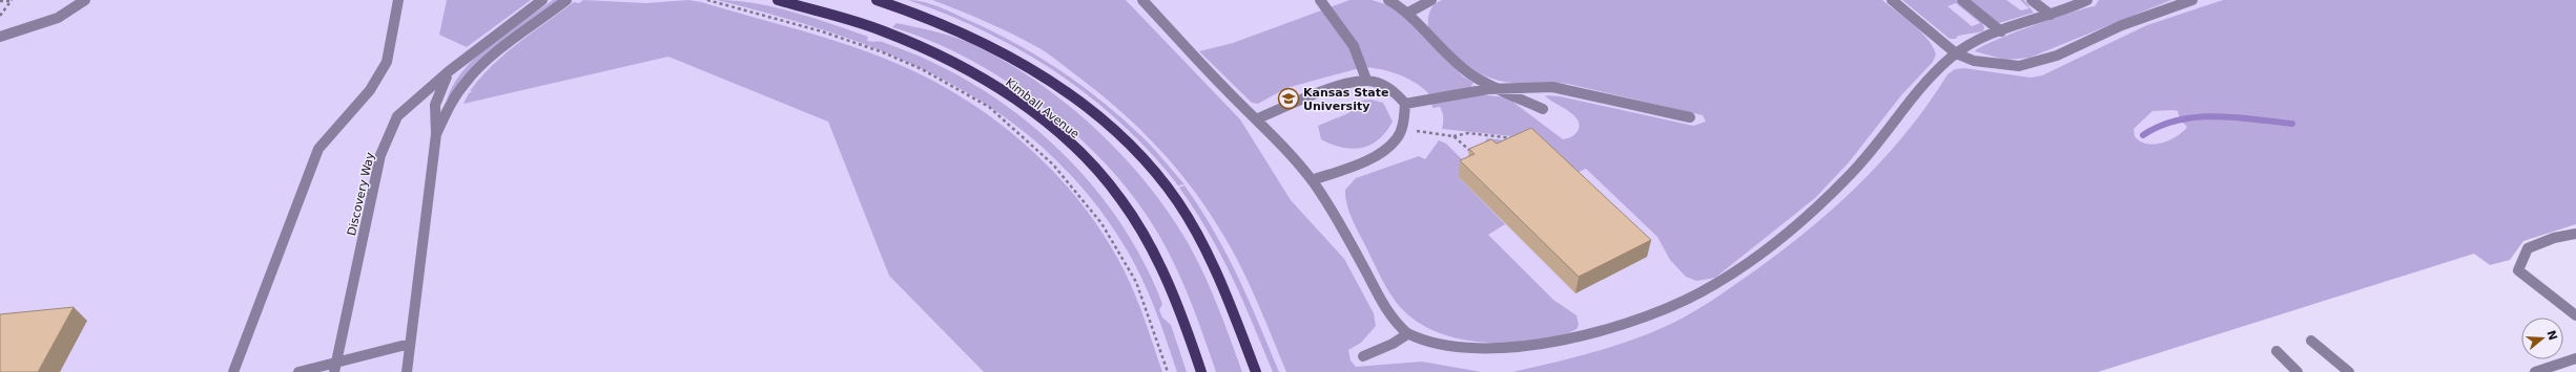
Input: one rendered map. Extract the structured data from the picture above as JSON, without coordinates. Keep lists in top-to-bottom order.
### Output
{
  "streets": {
    "main road": ["Kimball Avenue"],
    "street": ["Discovery Way"]
  },
  "places": {
    "school or university": ["Kansas State University"]
  },
  "north": "right"
}
